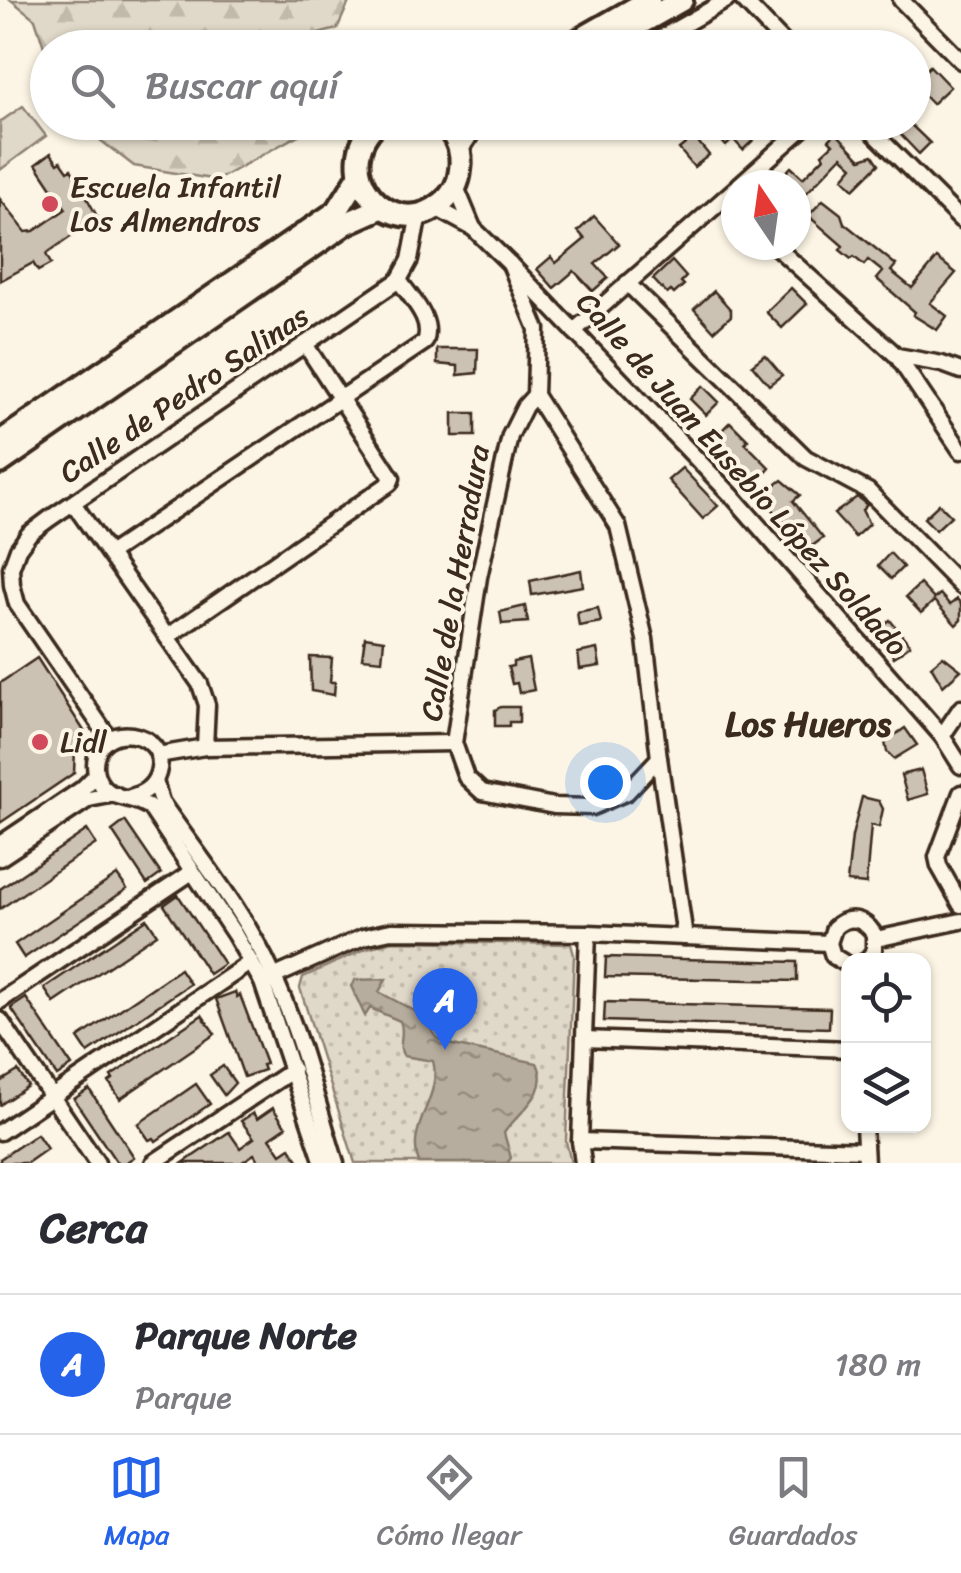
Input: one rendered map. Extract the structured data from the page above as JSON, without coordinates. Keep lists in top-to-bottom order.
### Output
{
  "streets": {
    "street": ["Calle de Pedro Salinas", "Calle de Juan Eusebio López Soldado", "Calle de la Herradura"]
  },
  "crossings": [
    ["Calle de Pedro Salinas", "Calle de Juan Eusebio López Soldado"],
    ["Calle de Juan Eusebio López Soldado", "Calle de la Herradura"]
  ],
  "districts": ["Los Hueros"],
  "places": ["Escuela Infantil Los Almendros", "Lidl"],
  "north": "top",
  "page": {
    "search": "Buscar aquí",
    "pins": "A",
    "heading": "Cerca",
    "list": [
      {
        "mark": "A",
        "name": "Parque Norte",
        "note": "Parque",
        "value": "180 m"
      }
    ],
    "nav": ["Mapa", "Cómo llegar", "Guardados"]
  }
}
